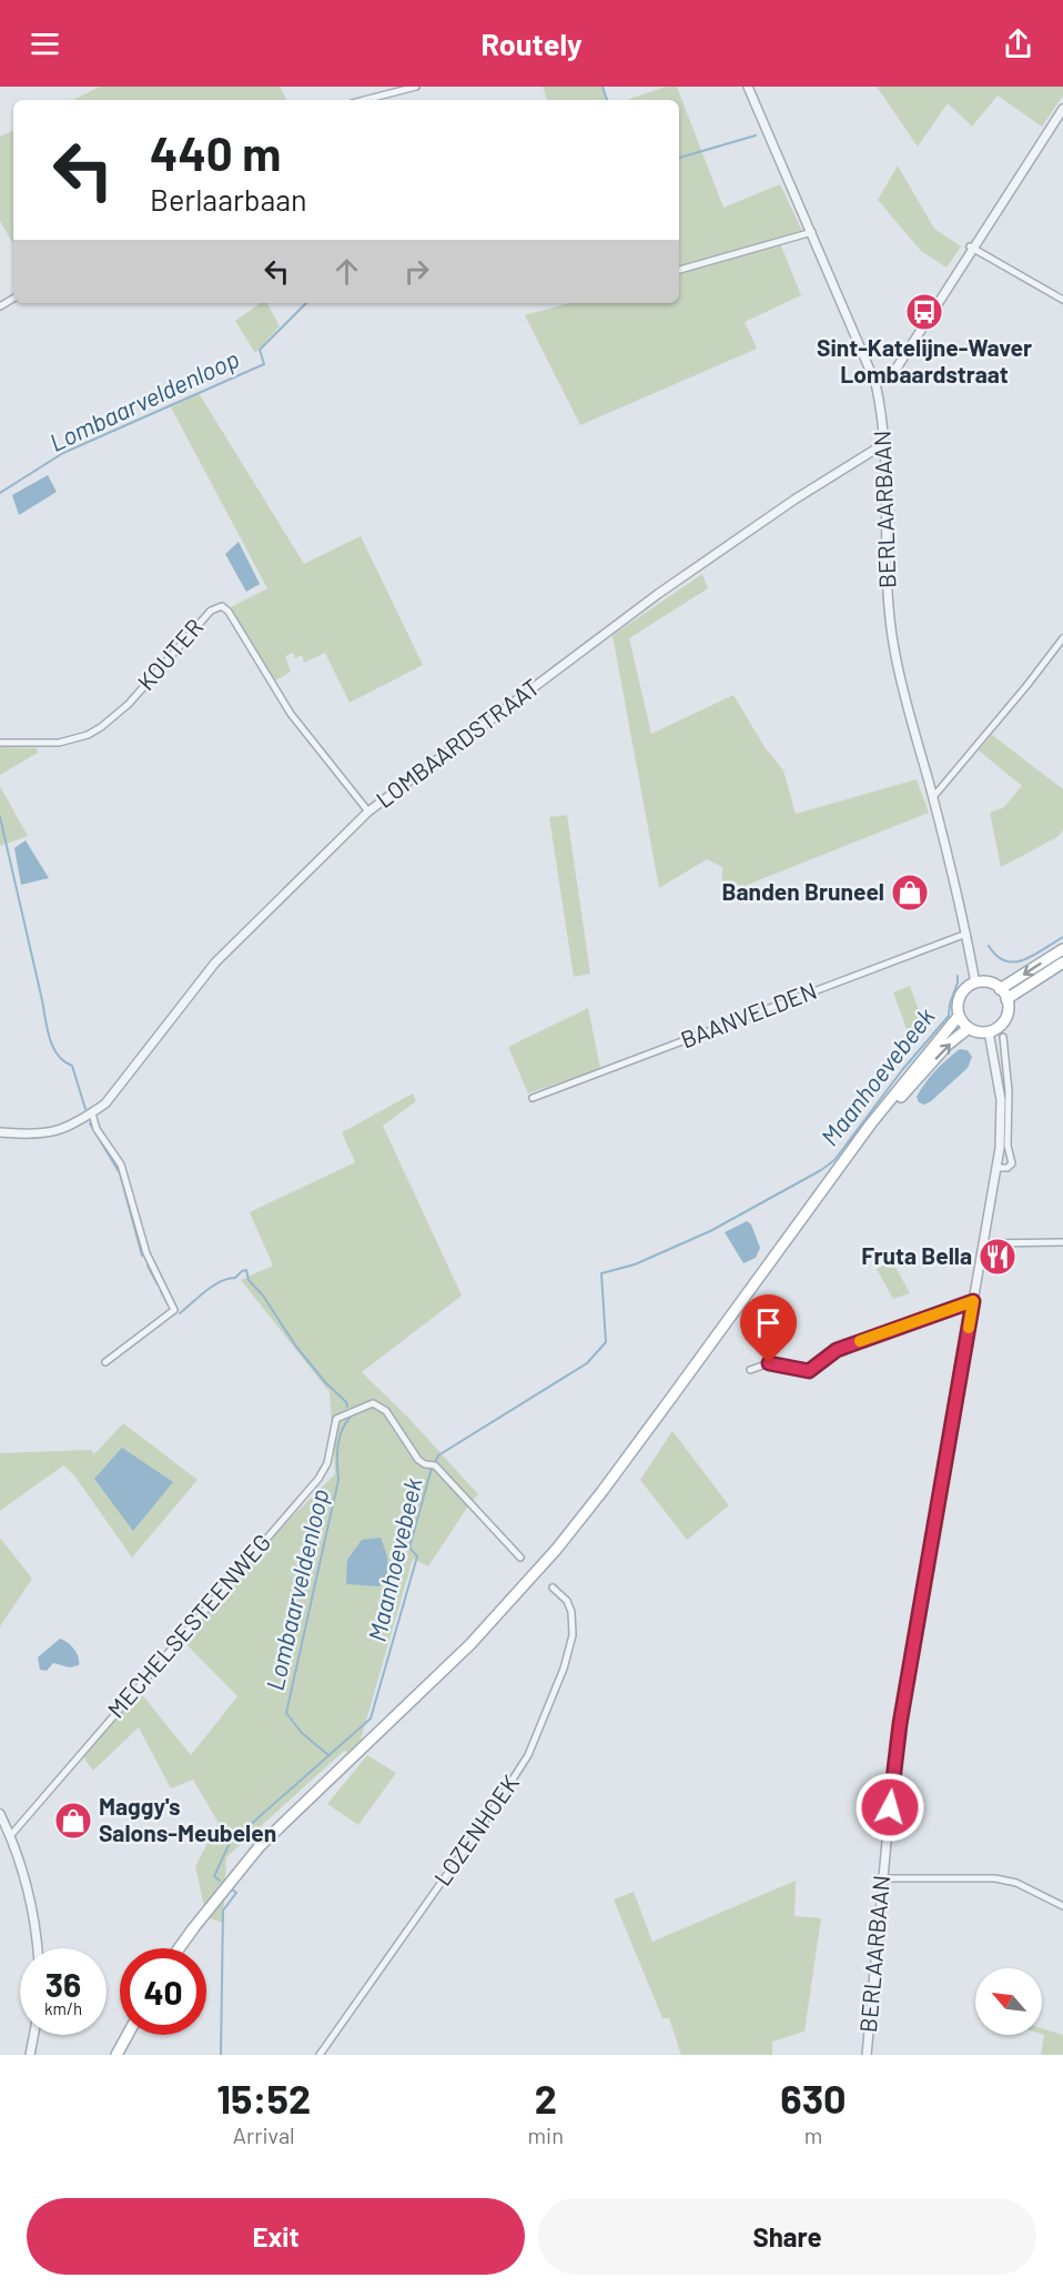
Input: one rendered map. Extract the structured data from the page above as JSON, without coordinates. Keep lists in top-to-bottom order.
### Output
{
  "streets": {
    "street": [
      "BERLAARBAAN",
      "KOUTER",
      "LOMBAARDSTRAAT",
      "BAANVELDEN",
      "MECHELSESTEENWEG",
      "LOZENHOEK"
    ]
  },
  "crossings": [
    ["BERLAARBAAN", "LOMBAARDSTRAAT"],
    ["BERLAARBAAN", "BAANVELDEN"],
    ["KOUTER", "LOMBAARDSTRAAT"]
  ],
  "water": ["Lombaarveldenloop", "Maanhoevebeek"],
  "places": {
    "bus stop": ["Sint-Katelijne-Waver Lombaardstraat"],
    "shop": ["Banden Bruneel", "Maggy's Salons-Meubelen"],
    "restaurant": ["Fruta Bella"]
  },
  "north": "top left",
  "page": {
    "header": "Routely",
    "turn": ["440 m", "Berlaarbaan"],
    "speed": "36 km/h",
    "limit": "40",
    "eta": [
      "15:52",
      "Arrival",
      "2",
      "min",
      "630",
      "m"
    ],
    "buttons": ["Exit", "Share"]
  }
}
